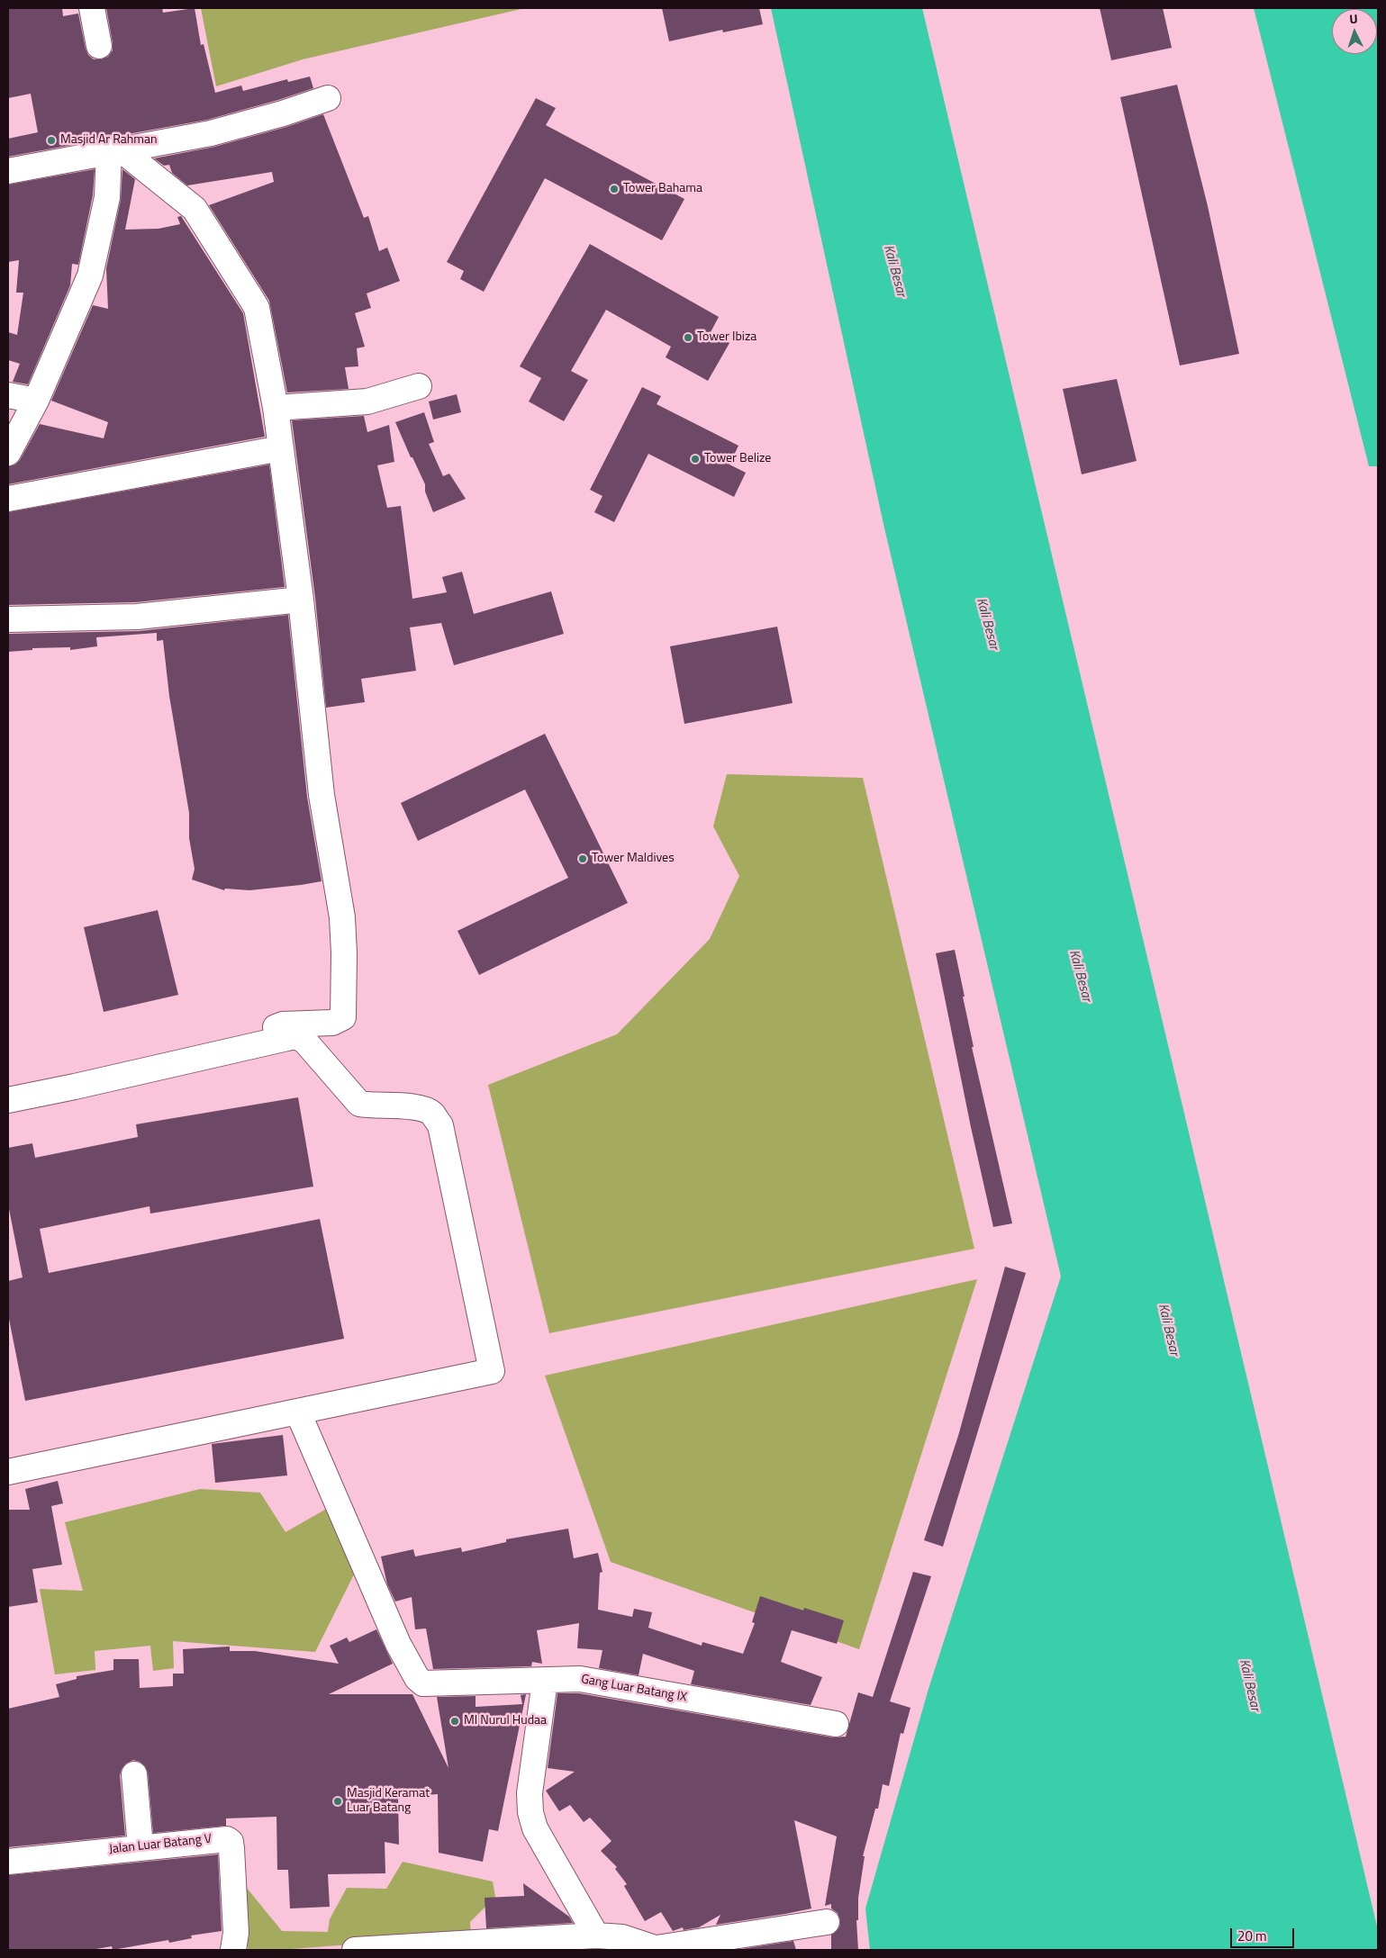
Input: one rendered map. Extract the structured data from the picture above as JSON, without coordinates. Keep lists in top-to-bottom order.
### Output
{
  "streets": {
    "street": ["Gang Luar Batang IX", "Jalan Luar Batang V"]
  },
  "water": ["Kali Besar"],
  "places": [
    "Masjid Ar Rahman",
    "Tower Bahama",
    "Tower Ibiza",
    "Tower Belize",
    "Tower Maldives",
    "MI Nurul Hudaa",
    "Masjid Keramat Luar Batang"
  ],
  "scale_bar": "20 m",
  "north": "top"
}
